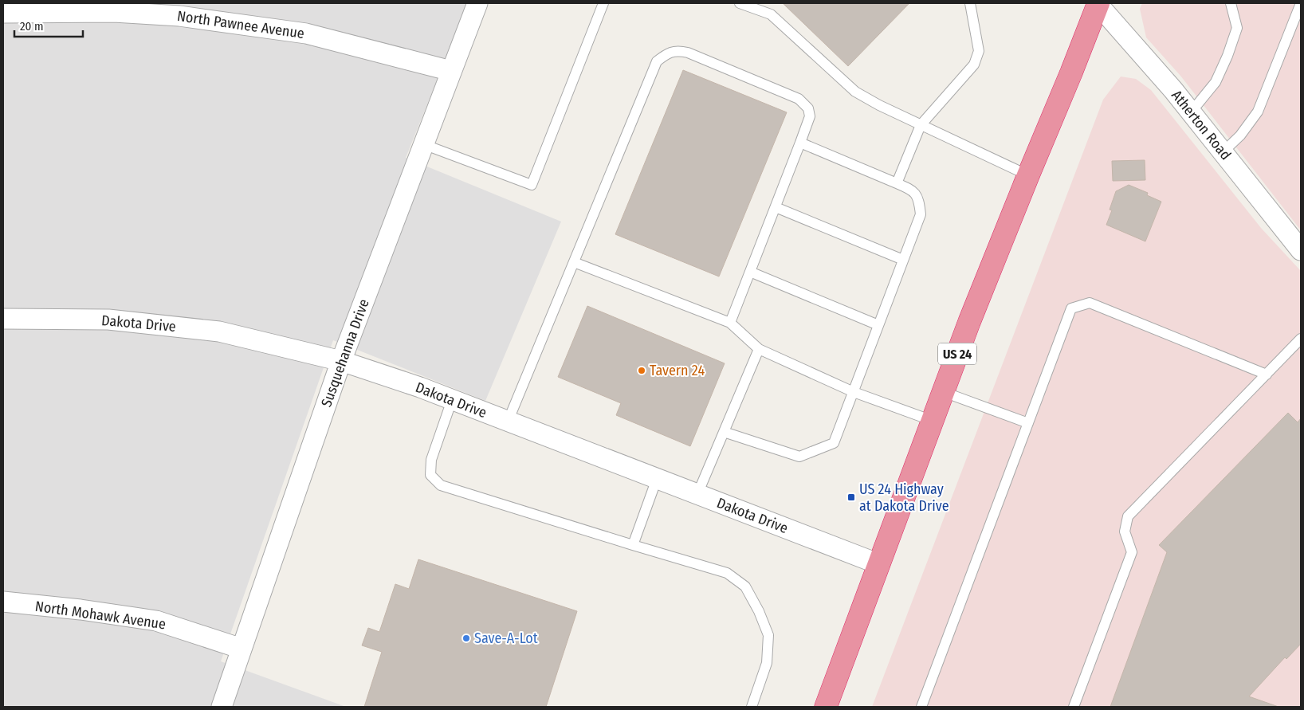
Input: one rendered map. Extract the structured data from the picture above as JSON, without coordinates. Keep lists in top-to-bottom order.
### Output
{
  "streets": {
    "highway": ["US 24"],
    "street": [
      "North Pawnee Avenue",
      "Atherton Road",
      "Dakota Drive",
      "Susquehanna Drive",
      "North Mohawk Avenue"
    ]
  },
  "crossings": [
    ["North Pawnee Avenue", "Susquehanna Drive"],
    ["Atherton Road", "US 24"],
    ["Dakota Drive", "Susquehanna Drive"],
    ["Dakota Drive", "US 24"],
    ["Susquehanna Drive", "North Mohawk Avenue"]
  ],
  "places": {
    "other": ["Tavern 24", "Save-A-Lot"],
    "transit": ["US 24 Highway at Dakota Drive"]
  },
  "scale_bar": "20 m"
}
